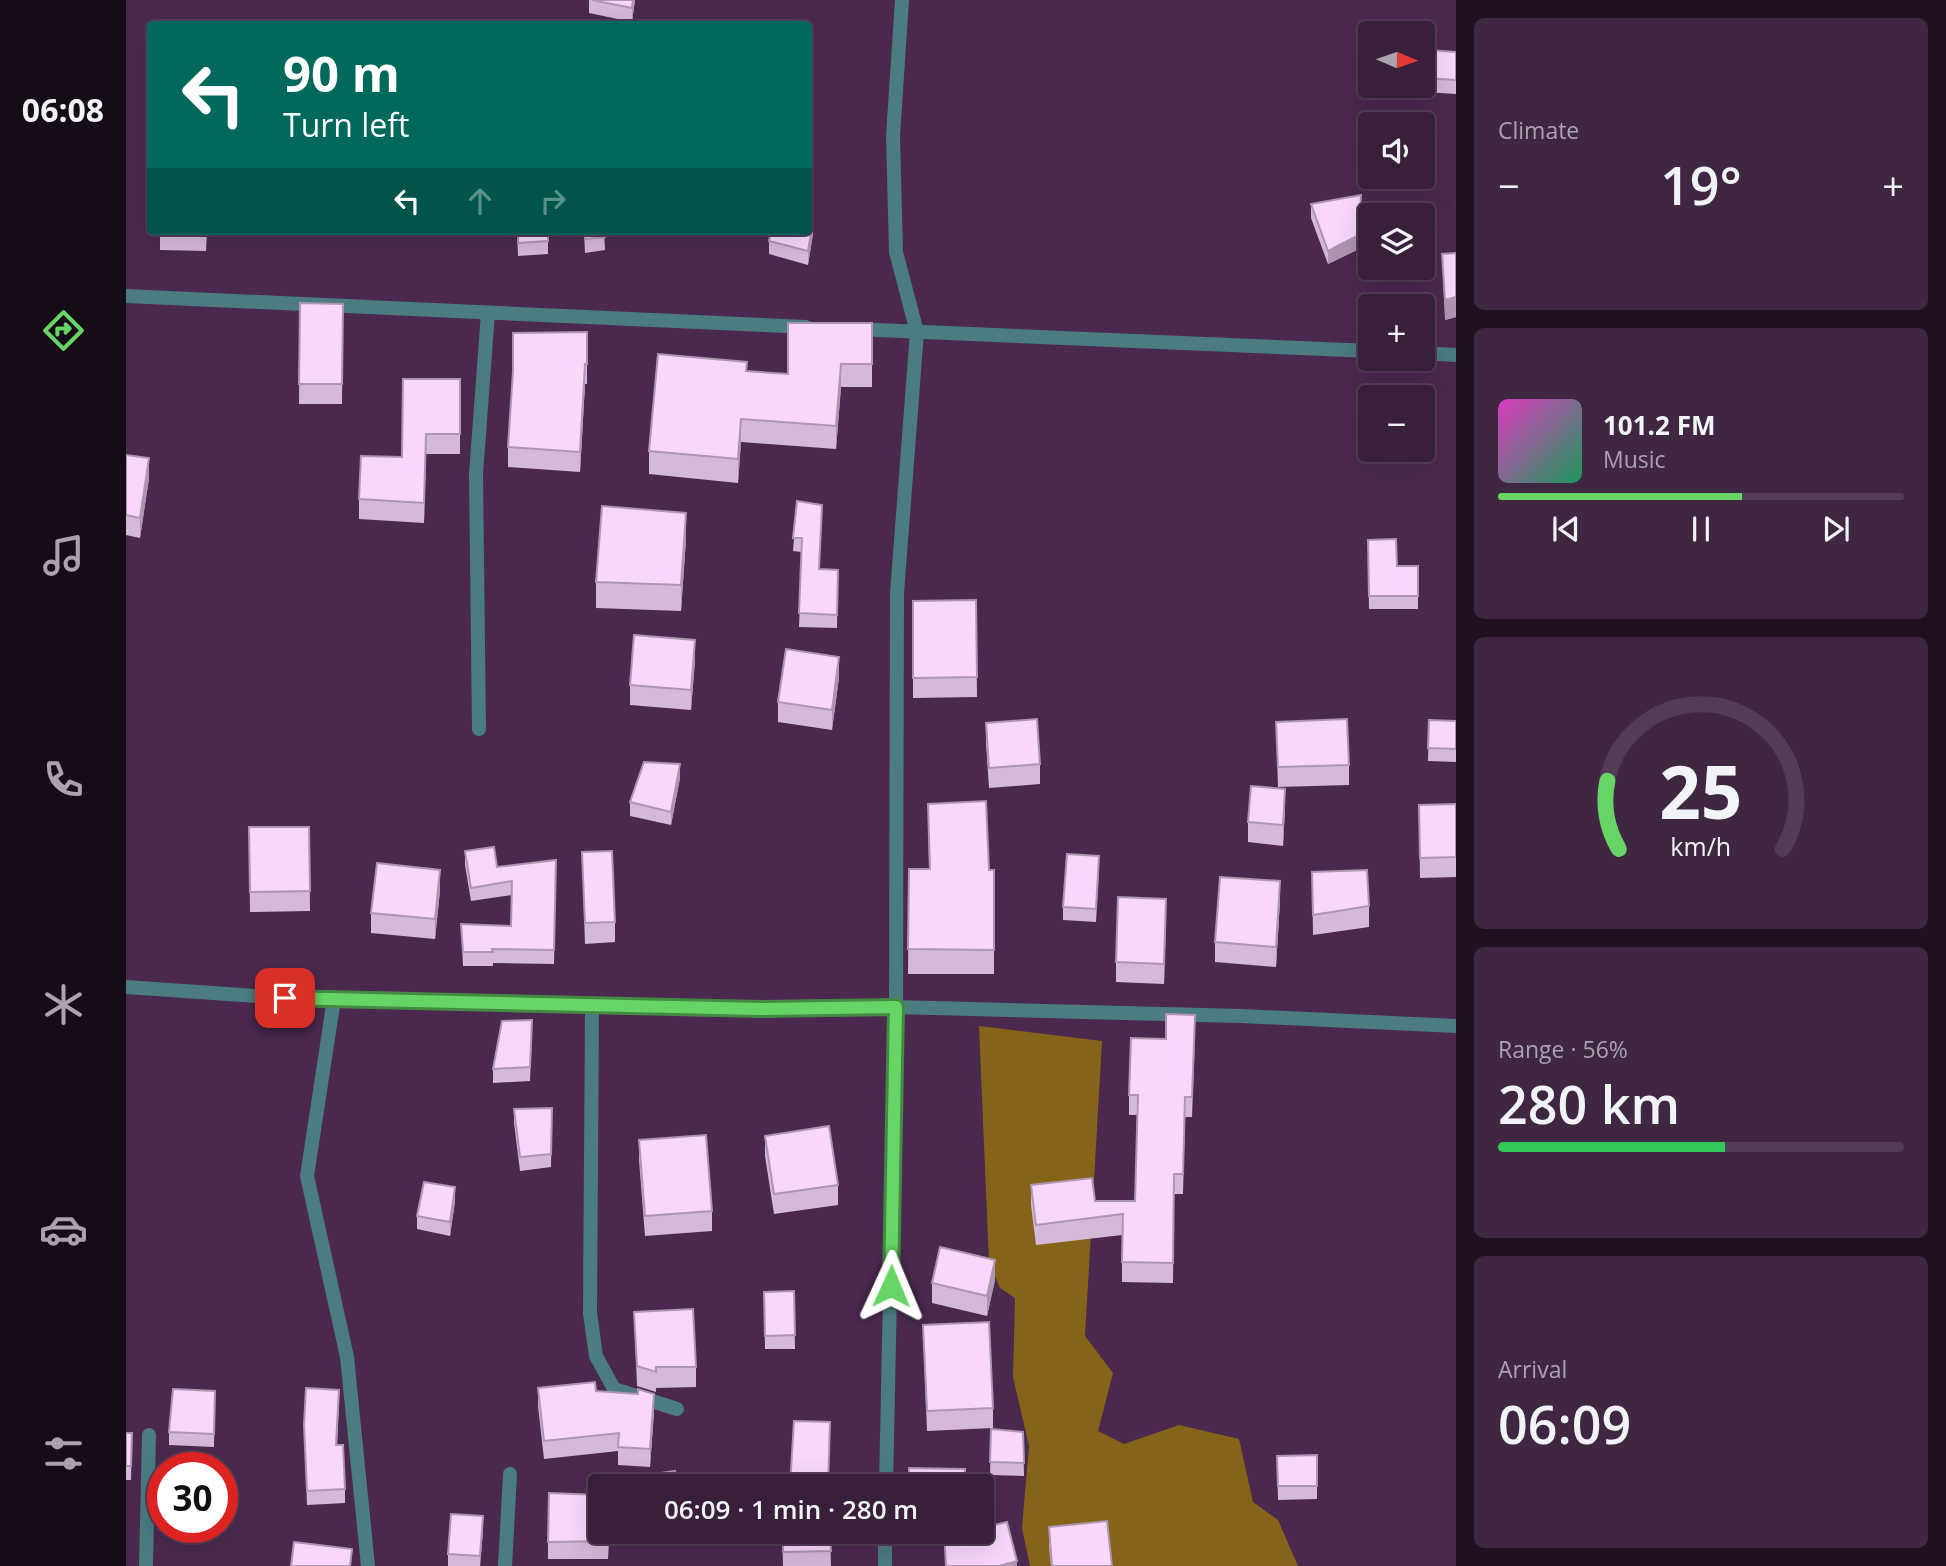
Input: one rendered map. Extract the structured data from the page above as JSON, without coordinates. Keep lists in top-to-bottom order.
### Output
{
  "north": "right",
  "page": {
    "tabs": "06:08",
    "tile": [
      "Climate",
      ["Range · 56%", "280 km"],
      ["Arrival", "06:09"]
    ],
    "map_buttons": ["+", "−"],
    "turn": ["90 m", "Turn left"],
    "heat": ["−", "19°", "+"],
    "song": ["101.2 FM", "Music"],
    "limit": "30",
    "trip": "06:09 · 1 min · 280 m",
    "gauge": ["25", "km/h"]
  }
}
